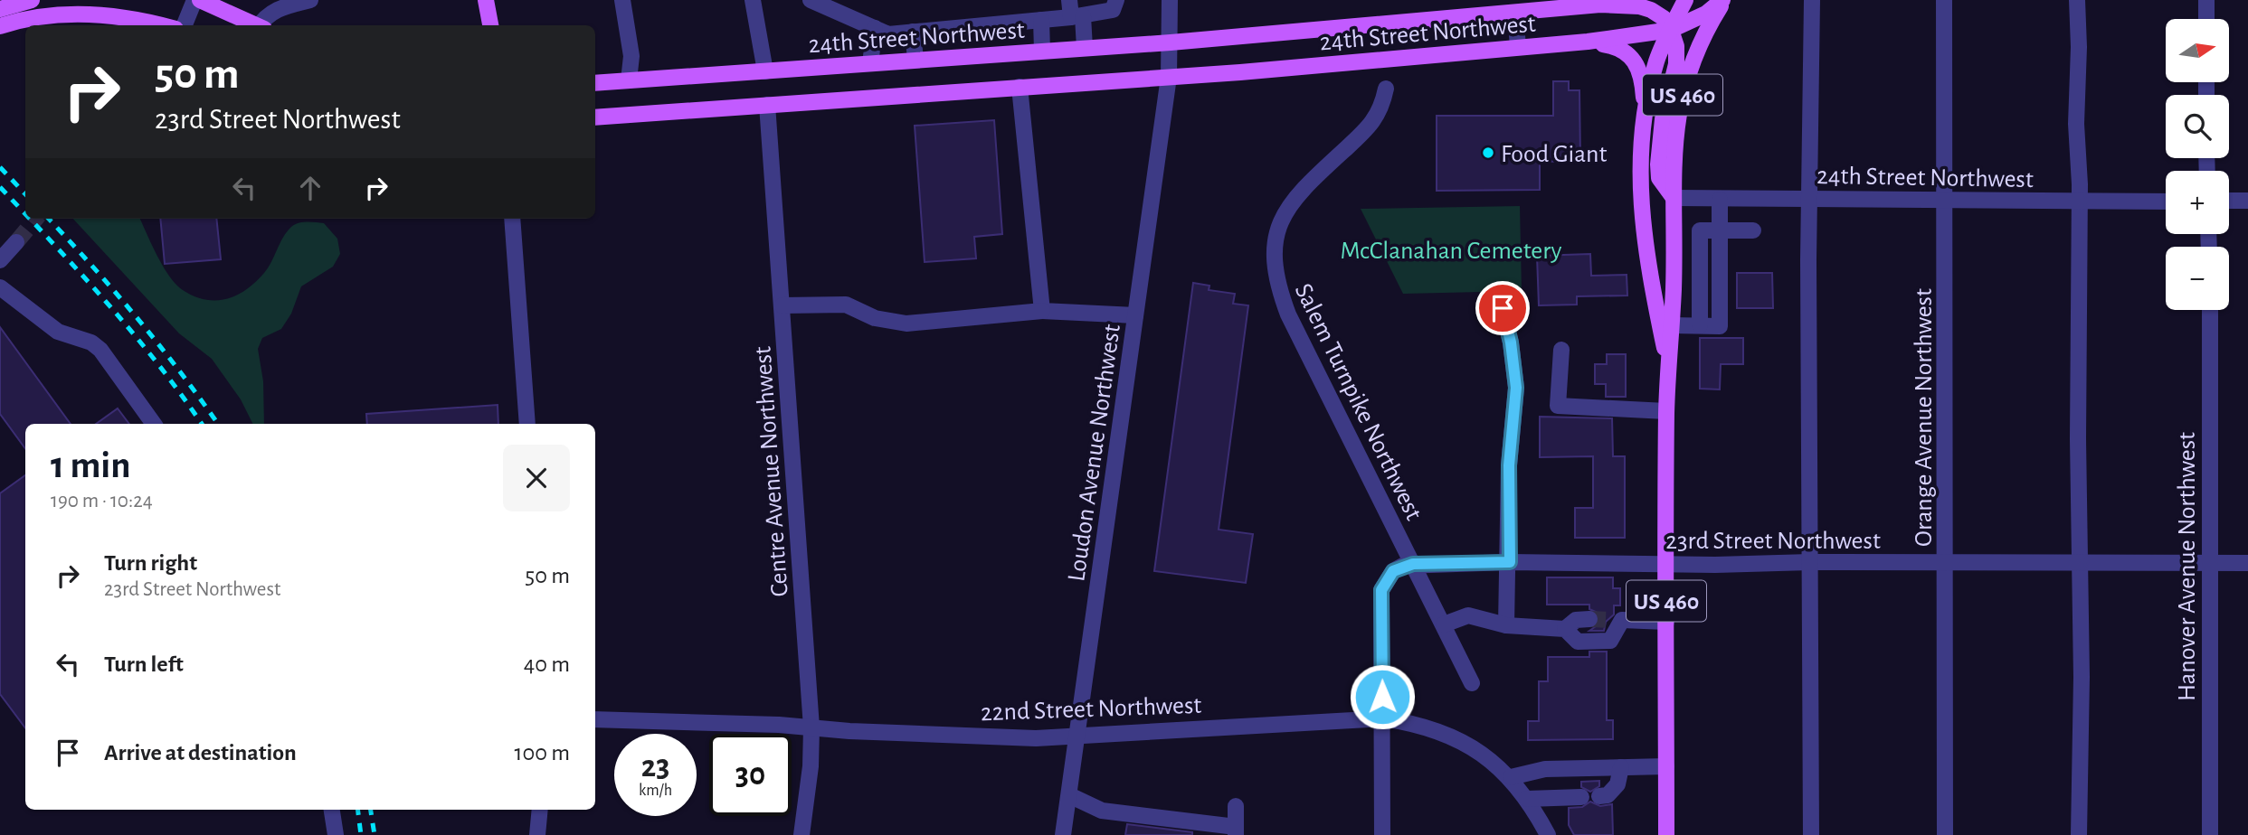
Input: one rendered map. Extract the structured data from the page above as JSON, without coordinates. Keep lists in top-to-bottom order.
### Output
{
  "streets": {
    "main road": ["24th Street Northwest", "US 460"],
    "street": [
      "Salem Turnpike Northwest",
      "Orange Avenue Northwest",
      "Loudon Avenue Northwest",
      "Centre Avenue Northwest",
      "23rd Street Northwest",
      "Hanover Avenue Northwest",
      "22nd Street Northwest"
    ]
  },
  "crossings": [
    ["24th Street Northwest", "US 460"],
    ["24th Street Northwest", "Orange Avenue Northwest"],
    ["24th Street Northwest", "Loudon Avenue Northwest"],
    ["24th Street Northwest", "Centre Avenue Northwest"],
    ["US 460", "23rd Street Northwest"],
    ["Salem Turnpike Northwest", "23rd Street Northwest"],
    ["Orange Avenue Northwest", "23rd Street Northwest"],
    ["Loudon Avenue Northwest", "22nd Street Northwest"],
    ["Centre Avenue Northwest", "22nd Street Northwest"],
    ["23rd Street Northwest", "Hanover Avenue Northwest"]
  ],
  "parks": ["McClanahan Cemetery"],
  "places": ["Food Giant"],
  "north": "right",
  "page": {
    "map_buttons": ["+", "−"],
    "turn": ["50 m", "23rd Street Northwest"],
    "heading": ["1 min", "190 m · 10:24"],
    "list": [
      {
        "name": "Turn right",
        "note": "23rd Street Northwest",
        "value": "50 m"
      },
      {
        "name": "Turn left",
        "value": "40 m"
      },
      {
        "name": "Arrive at destination",
        "value": "100 m"
      }
    ],
    "speed": "23 km/h",
    "limit": "30"
  }
}
